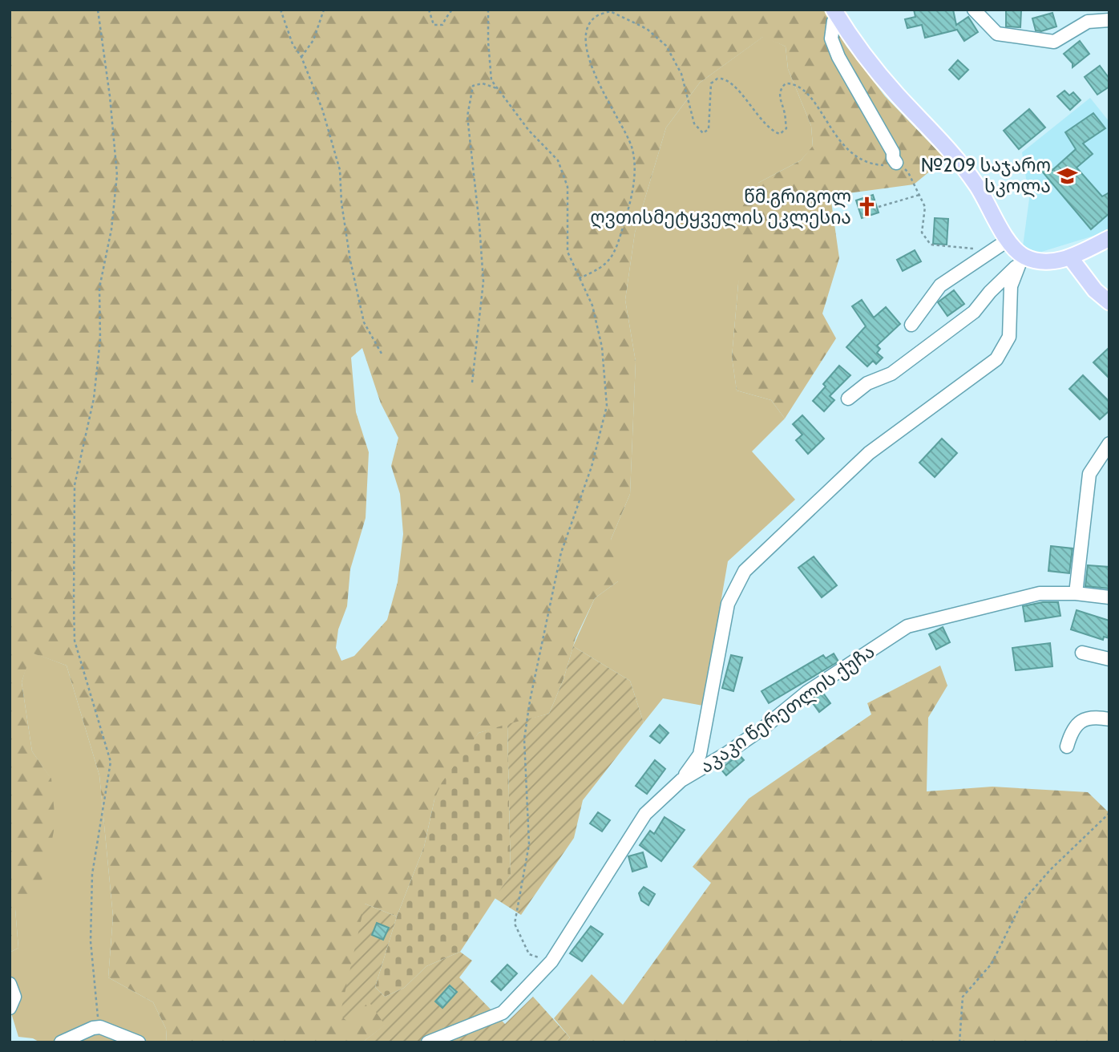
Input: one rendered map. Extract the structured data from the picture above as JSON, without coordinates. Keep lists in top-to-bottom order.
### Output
{
  "streets": {
    "street": ["აკაკი წერეთლის ქუჩა"]
  },
  "places": {
    "school or university": ["№209 საჯარო სკოლა"],
    "church": ["წმ.გრიგოლ ღვთისმეტყველის ეკლესია"]
  }
}
